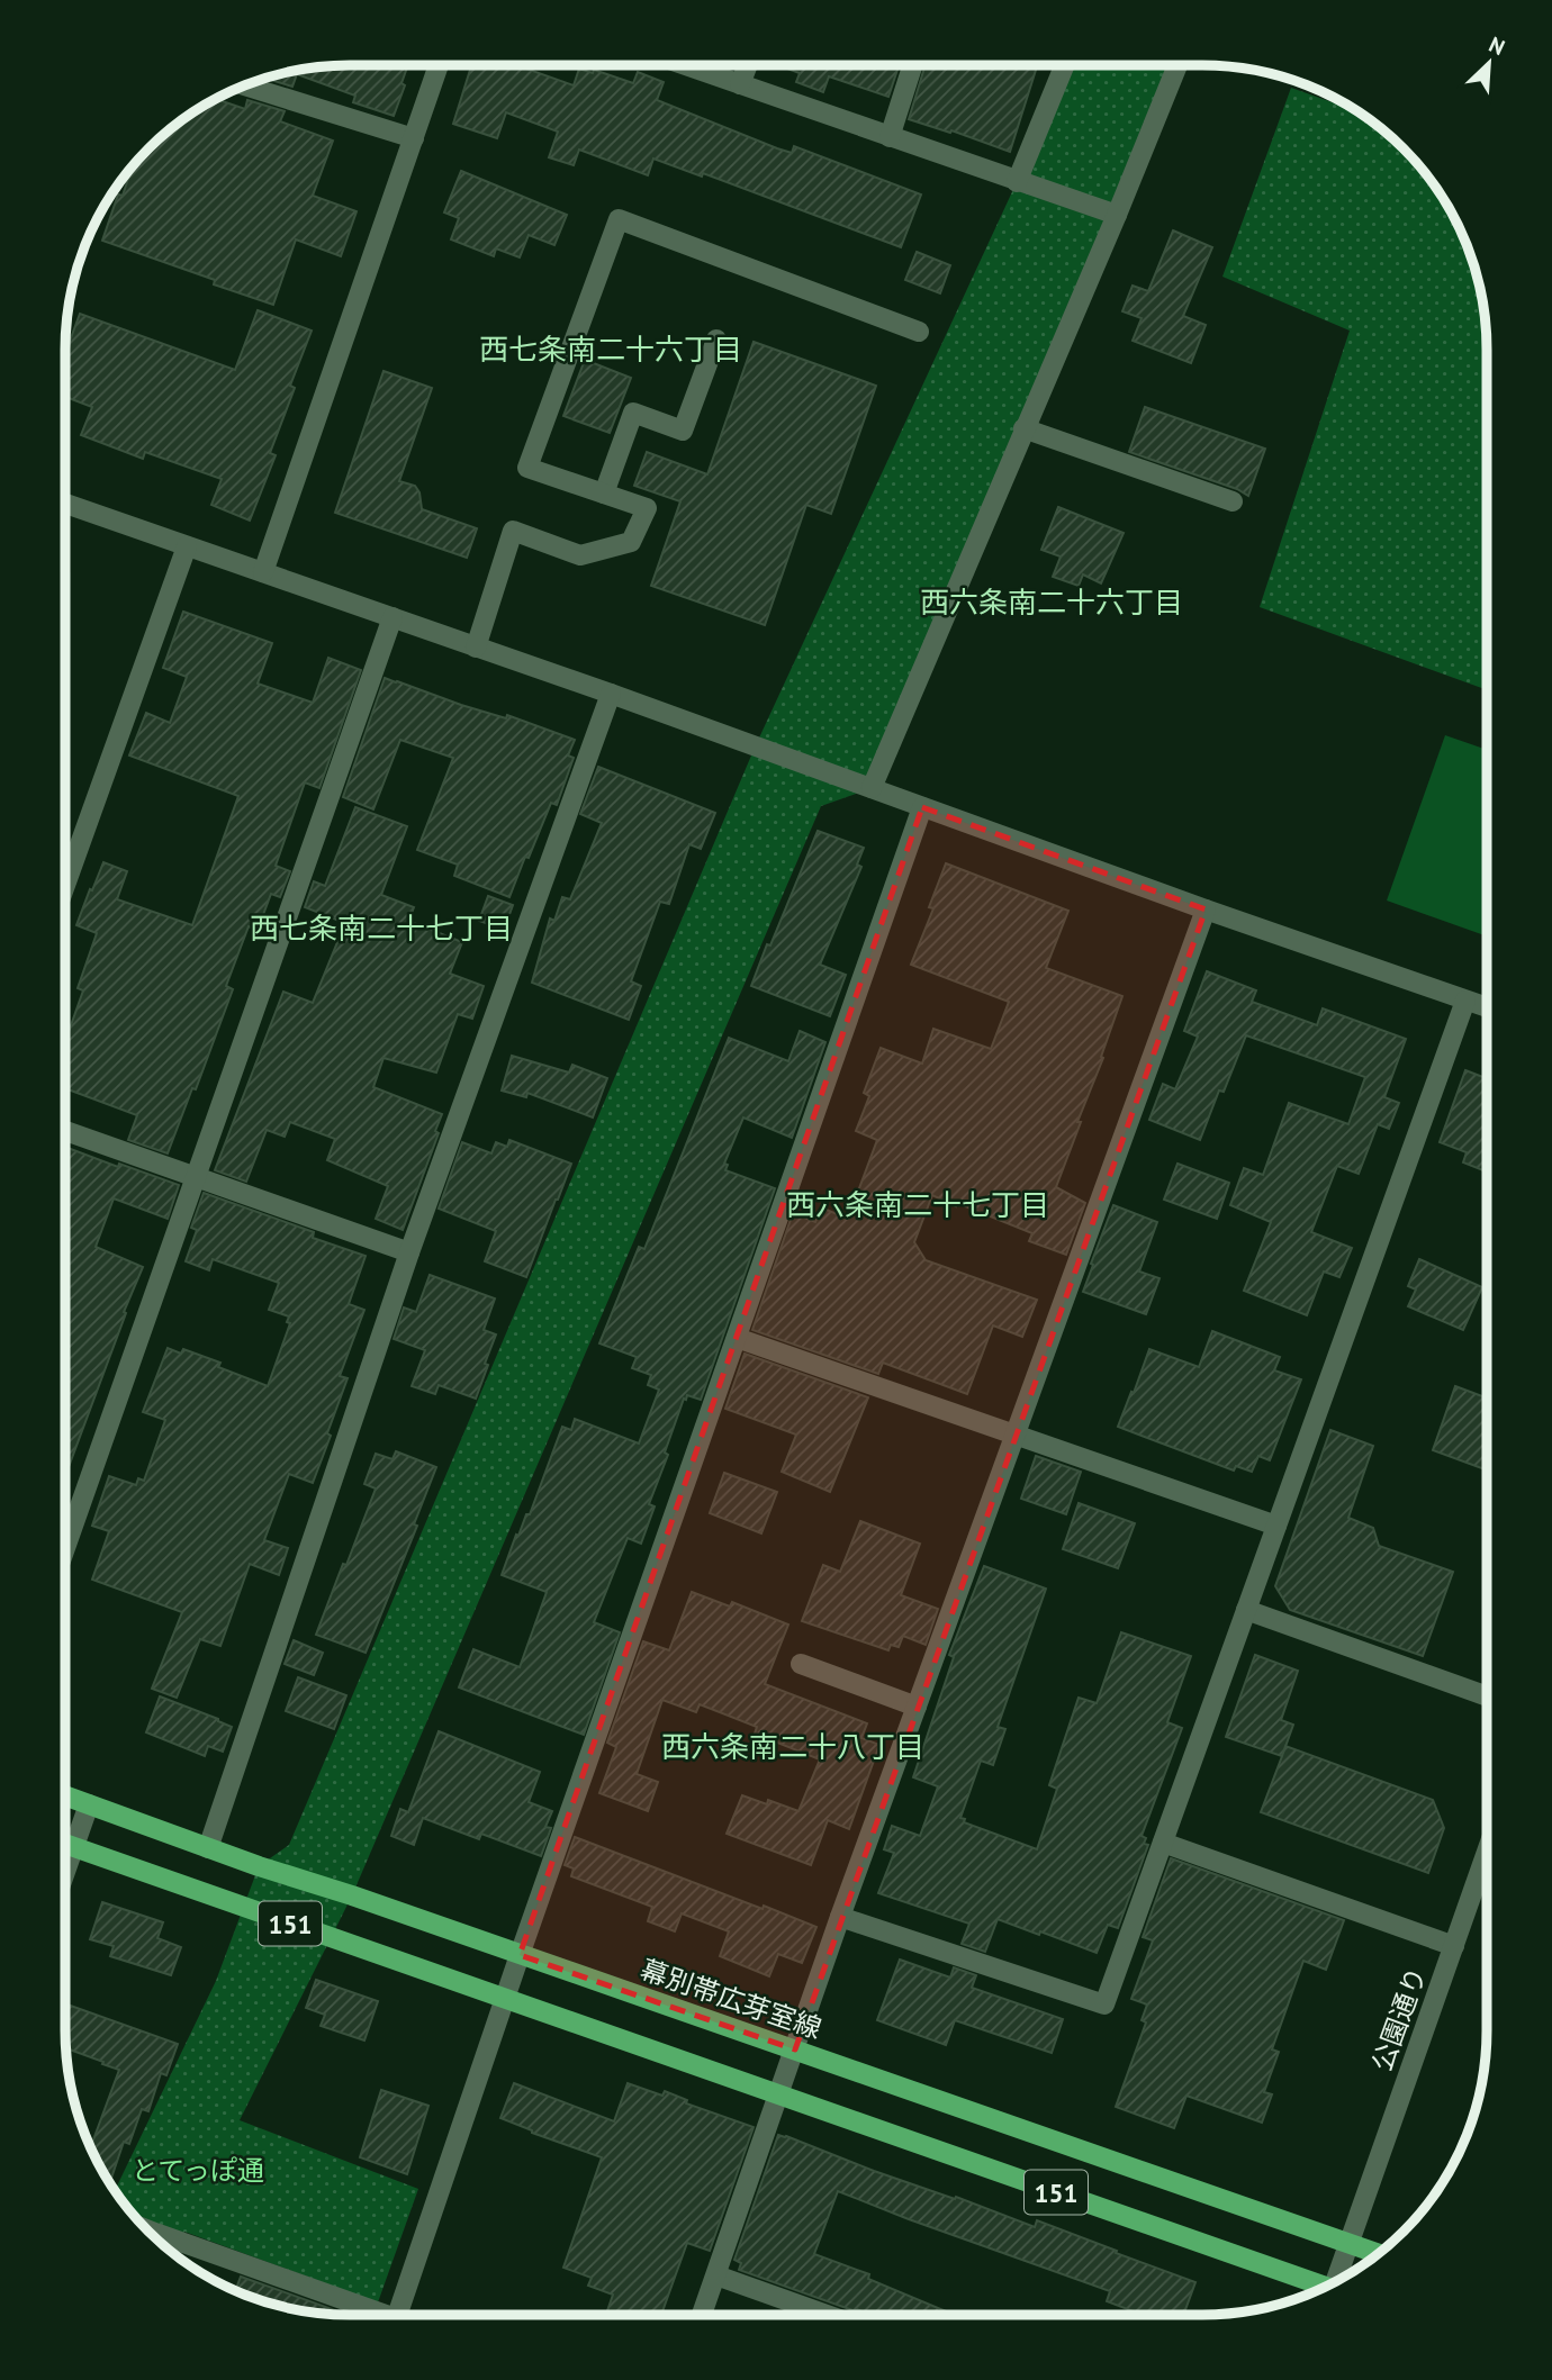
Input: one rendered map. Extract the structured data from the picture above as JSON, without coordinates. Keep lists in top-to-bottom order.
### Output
{
  "streets": {
    "main road": ["151", "幕別帯広芽室線"],
    "street": ["公園通り"]
  },
  "crossings": [
    ["幕別帯広芽室線", "公園通り"]
  ],
  "districts": [
    "西七条南二十六丁目",
    "西六条南二十六丁目",
    "西七条南二十七丁目",
    "西六条南二十七丁目",
    "西六条南二十八丁目"
  ],
  "parks": ["とてっぽ通"],
  "north": "top right"
}
